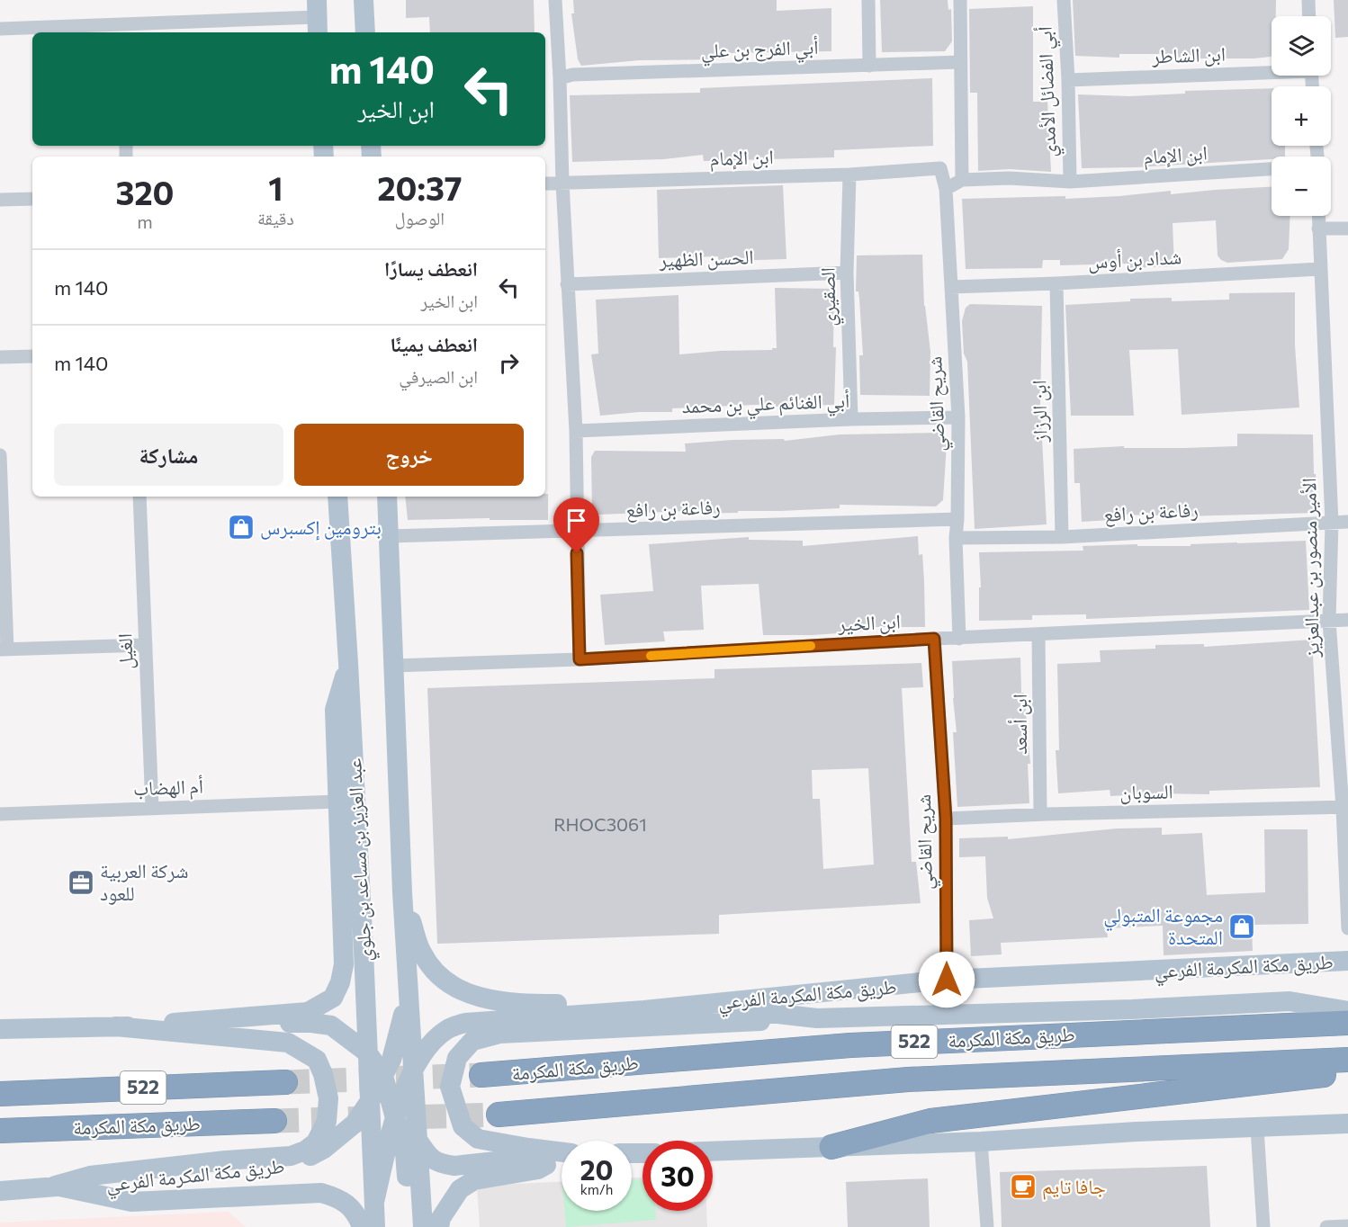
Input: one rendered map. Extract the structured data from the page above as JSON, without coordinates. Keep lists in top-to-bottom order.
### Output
{
  "streets": {
    "highway": ["طريق مكة المكرمة", "522"],
    "main road": ["عبد العزيز بن مساعد بن جلوي", "طريق مكة المكرمة الفرعي"],
    "street": [
      "أبي الفرج بن علي",
      "ابن الشاطر",
      "أبي الفضائل الأمدي",
      "ابن الإمام",
      "الحسن الظهير",
      "شداد بن أوس",
      "الصقيري",
      "أبي الغنائم علي بن محمد",
      "شريح القاضي",
      "ابن الرزاز",
      "رفاعة بن رافع",
      "الأمير منصور بن عبدالعزيز",
      "ابن الخير",
      "الغيل",
      "ابن أسعد",
      "أم الهضاب",
      "السوبان"
    ]
  },
  "crossings": [
    ["ابن الشاطر", "أبي الفضائل الأمدي"],
    ["أبي الفضائل الأمدي", "ابن الإمام"],
    ["ابن الإمام", "الصقيري"],
    ["ابن الإمام", "شريح القاضي"],
    ["الحسن الظهير", "الصقيري"],
    ["شداد بن أوس", "شريح القاضي"],
    ["شداد بن أوس", "ابن الرزاز"],
    ["شداد بن أوس", "الأمير منصور بن عبدالعزيز"],
    ["الصقيري", "أبي الغنائم علي بن محمد"],
    ["أبي الغنائم علي بن محمد", "شريح القاضي"],
    ["شريح القاضي", "رفاعة بن رافع"],
    ["شريح القاضي", "ابن الخير"],
    ["شريح القاضي", "السوبان"],
    ["شريح القاضي", "طريق مكة المكرمة الفرعي"],
    ["ابن الرزاز", "رفاعة بن رافع"],
    ["رفاعة بن رافع", "الأمير منصور بن عبدالعزيز"],
    ["رفاعة بن رافع", "عبد العزيز بن مساعد بن جلوي"],
    ["الأمير منصور بن عبدالعزيز", "ابن الخير"],
    ["الأمير منصور بن عبدالعزيز", "السوبان"],
    ["ابن الخير", "ابن أسعد"],
    ["ابن الخير", "عبد العزيز بن مساعد بن جلوي"],
    ["الغيل", "أم الهضاب"],
    ["ابن أسعد", "السوبان"],
    ["عبد العزيز بن مساعد بن جلوي", "طريق مكة المكرمة الفرعي"]
  ],
  "places": {
    "shop": ["بترومين إكسبرس", "مجموعة المتبولي المتحدة"],
    "office": ["شركة العربية للعود"],
    "cafe": ["جافا تايم"]
  },
  "house_numbers": ["RHOC3061"],
  "page": {
    "map_buttons": ["+", "−"],
    "turn": ["140 m", "ابن الخير"],
    "eta": [
      "20:37",
      "الوصول",
      "1",
      "دقيقة",
      "320",
      "m"
    ],
    "list": [
      {
        "name": "انعطف يسارًا",
        "note": "ابن الخير",
        "value": "140 m"
      },
      {
        "name": "انعطف يمينًا",
        "note": "ابن الصيرفي",
        "value": "140 m"
      }
    ],
    "buttons": ["خروج", "مشاركة"],
    "speed": "20 km/h",
    "limit": "30"
  }
}
